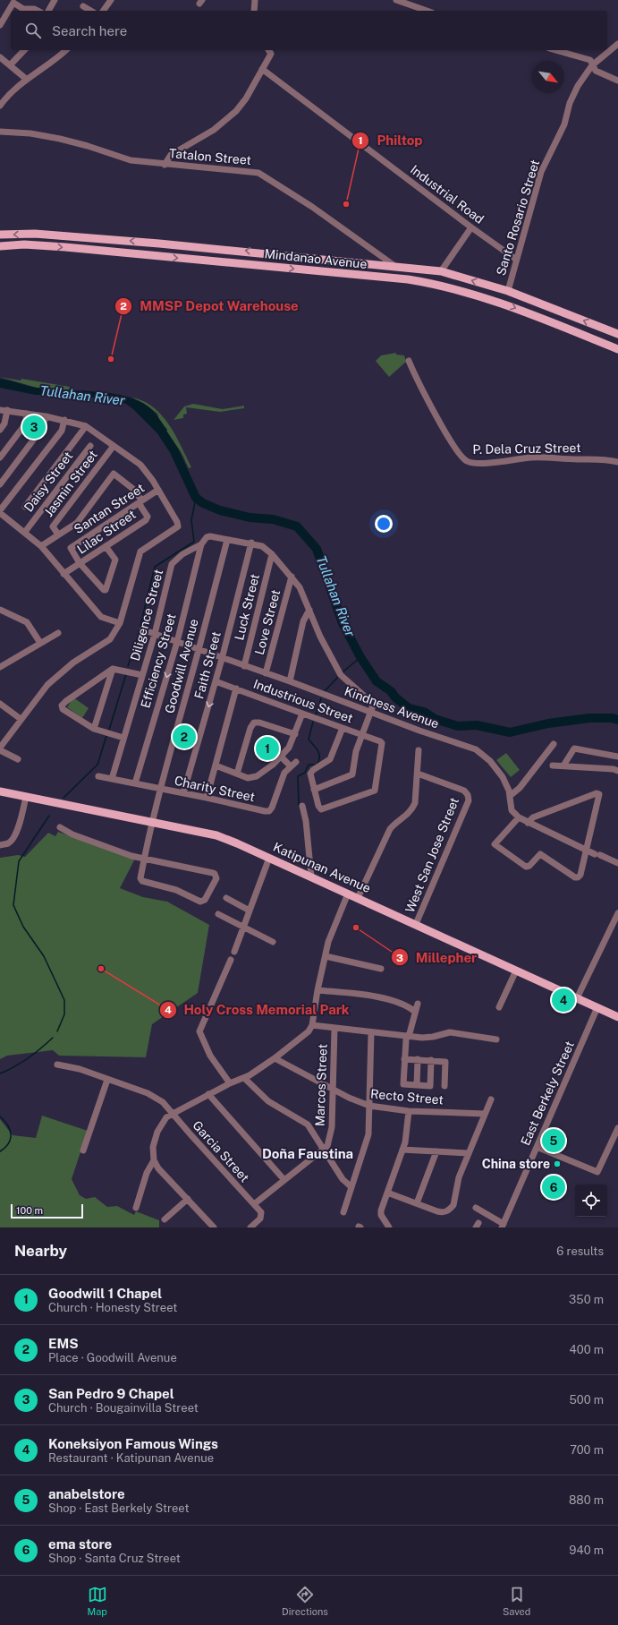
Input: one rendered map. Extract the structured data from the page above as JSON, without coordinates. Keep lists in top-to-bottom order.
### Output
{
  "streets": {
    "main road": ["Mindanao Avenue", "Katipunan Avenue"],
    "street": [
      "Tatalon Street",
      "Industrial Road",
      "Santo Rosario Street",
      "P. Dela Cruz Street",
      "Daisy Street",
      "Jasmin Street",
      "Santan Street",
      "Lilac Street",
      "Luck Street",
      "Diligence Street",
      "Love Street",
      "Efficiency Street",
      "Faith Street",
      "Goodwill Avenue",
      "Industrious Street",
      "Kindness Avenue",
      "Charity Street",
      "West San Jose Street",
      "Marcos Street",
      "East Berkely Street",
      "Recto Street",
      "Garcia Street"
    ]
  },
  "crossings": [
    ["Tatalon Street", "Mindanao Avenue"],
    ["Industrial Road", "Santo Rosario Street"],
    ["Santo Rosario Street", "Mindanao Avenue"],
    ["Santan Street", "Lilac Street"],
    ["Luck Street", "Diligence Street"],
    ["Luck Street", "Kindness Avenue"],
    ["Diligence Street", "Love Street"],
    ["Diligence Street", "Efficiency Street"],
    ["Diligence Street", "Faith Street"],
    ["Diligence Street", "Goodwill Avenue"],
    ["Diligence Street", "Kindness Avenue"],
    ["Diligence Street", "Charity Street"],
    ["Love Street", "Kindness Avenue"],
    ["Efficiency Street", "Kindness Avenue"],
    ["Efficiency Street", "Charity Street"],
    ["Faith Street", "Industrious Street"],
    ["Faith Street", "Kindness Avenue"],
    ["Faith Street", "Charity Street"],
    ["Goodwill Avenue", "Kindness Avenue"],
    ["Goodwill Avenue", "Charity Street"],
    ["Goodwill Avenue", "Katipunan Avenue"],
    ["West San Jose Street", "Katipunan Avenue"],
    ["Katipunan Avenue", "East Berkely Street"],
    ["Marcos Street", "Recto Street"],
    ["Marcos Street", "Garcia Street"]
  ],
  "districts": ["Doña Faustina"],
  "water": ["Tullahan River"],
  "places": [
    "Philtop",
    "MMSP Depot Warehouse",
    "Millepher",
    "Holy Cross Memorial Park",
    "China store"
  ],
  "scale_bar": "100 m",
  "north": "bottom right",
  "page": {
    "search": "Search here",
    "pins": [
      "3",
      "2",
      "1",
      "4",
      "5",
      "6"
    ],
    "scale": "100 m",
    "heading": ["Nearby", "6 results"],
    "list": [
      {
        "mark": "1",
        "name": "Goodwill 1 Chapel",
        "note": "Church · Honesty Street",
        "value": "350 m"
      },
      {
        "mark": "2",
        "name": "EMS",
        "note": "Place · Goodwill Avenue",
        "value": "400 m"
      },
      {
        "mark": "3",
        "name": "San Pedro 9 Chapel",
        "note": "Church · Bougainvilla Street",
        "value": "500 m"
      },
      {
        "mark": "4",
        "name": "Koneksiyon Famous Wings",
        "note": "Restaurant · Katipunan Avenue",
        "value": "700 m"
      },
      {
        "mark": "5",
        "name": "anabelstore",
        "note": "Shop · East Berkely Street",
        "value": "880 m"
      },
      {
        "mark": "6",
        "name": "ema store",
        "note": "Shop · Santa Cruz Street",
        "value": "940 m"
      }
    ],
    "nav": ["Map", "Directions", "Saved"]
  }
}
